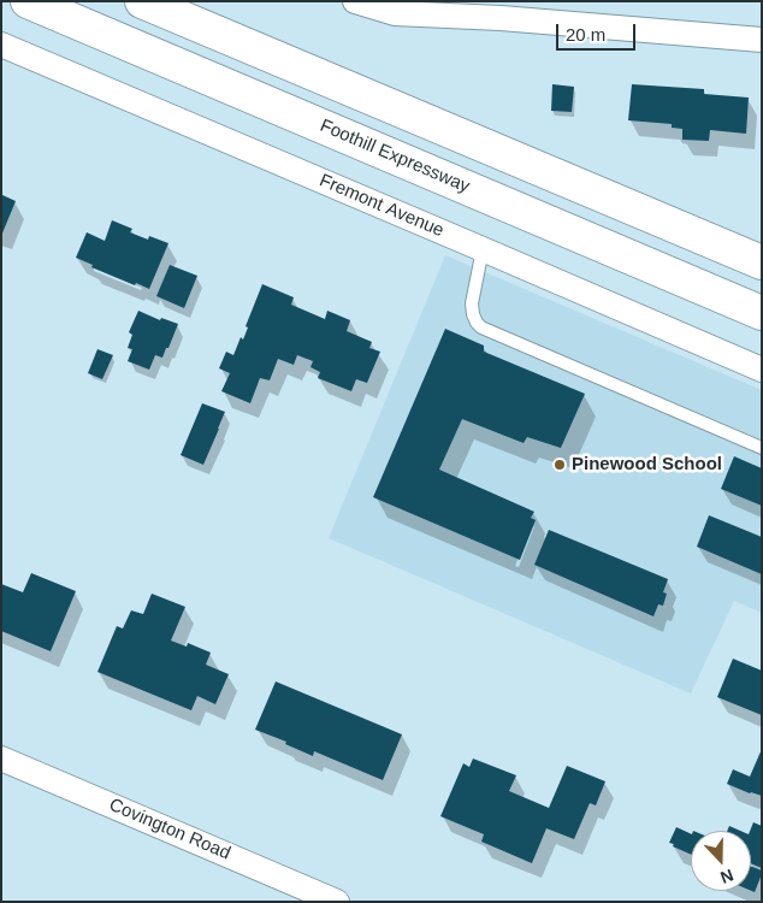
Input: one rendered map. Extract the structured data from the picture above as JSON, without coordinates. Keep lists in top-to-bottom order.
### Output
{
  "streets": {
    "highway": ["Foothill Expressway"],
    "street": ["Fremont Avenue", "Covington Road"]
  },
  "places": ["Pinewood School"],
  "scale_bar": "20 m",
  "north": "bottom"
}
